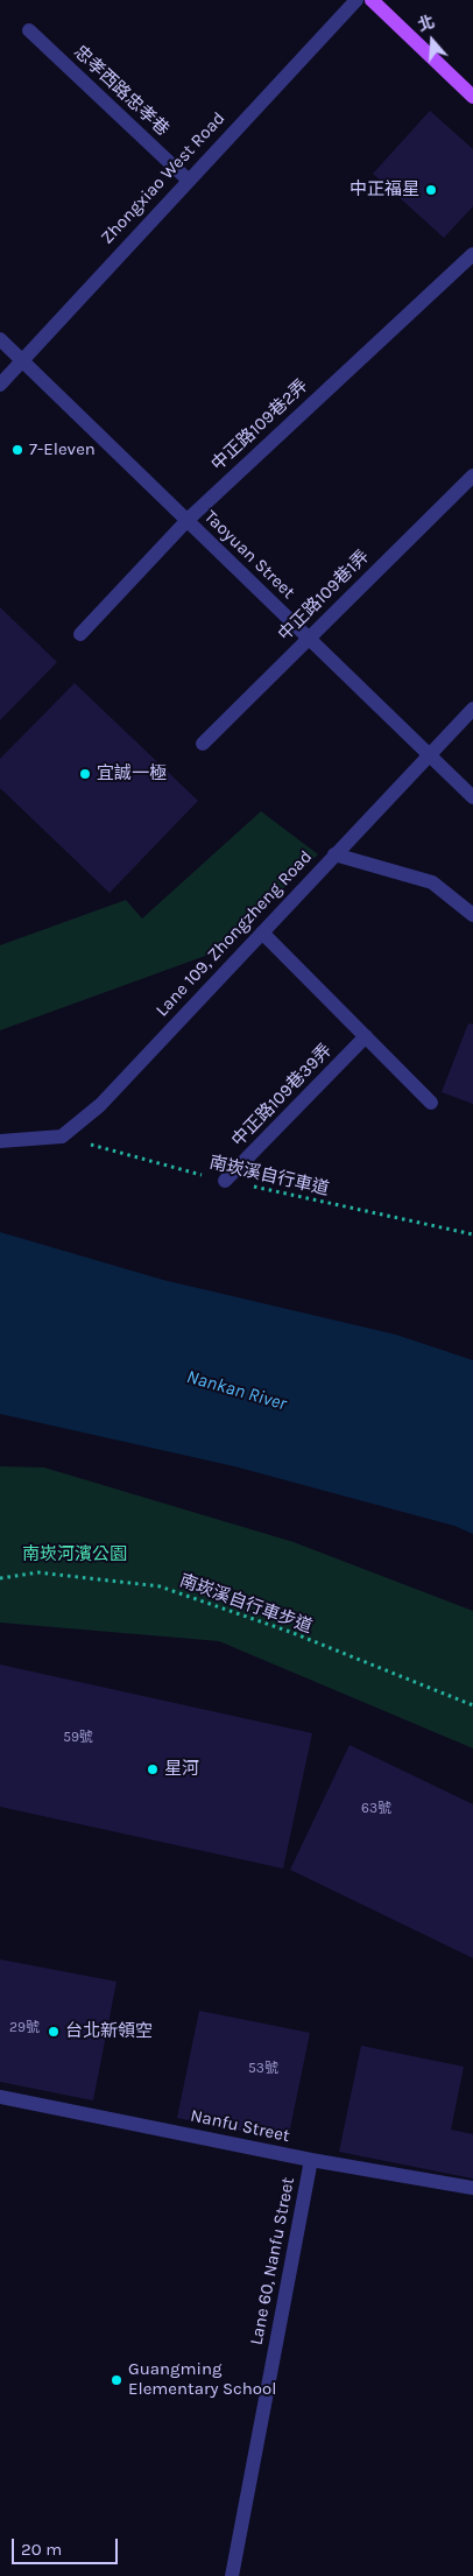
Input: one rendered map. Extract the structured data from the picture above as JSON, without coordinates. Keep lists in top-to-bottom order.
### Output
{
  "streets": {
    "street": [
      "忠孝西路忠孝巷",
      "Zhongxiao West Road",
      "中正路109巷2弄",
      "Taoyuan Street",
      "中正路109巷1弄",
      "Lane 109, Zhongzheng Road",
      "中正路109巷39弄",
      "Nanfu Street",
      "Lane 60, Nanfu Street"
    ],
    "path": ["南崁溪自行車道", "南崁溪自行車步道"]
  },
  "crossings": [
    ["忠孝西路忠孝巷", "Zhongxiao West Road"],
    ["Zhongxiao West Road", "Taoyuan Street"],
    ["中正路109巷2弄", "Taoyuan Street"],
    ["Taoyuan Street", "中正路109巷1弄"],
    ["Taoyuan Street", "Lane 109, Zhongzheng Road"],
    ["Lane 109, Zhongzheng Road", "南崁溪自行車道"],
    ["中正路109巷39弄", "南崁溪自行車道"],
    ["Nanfu Street", "Lane 60, Nanfu Street"]
  ],
  "water": ["Nankan River"],
  "parks": ["南崁河濱公園"],
  "places": [
    "中正福星",
    "7-Eleven",
    "宜誠一極",
    "星河",
    "台北新領空",
    "Guangming Elementary School"
  ],
  "house_numbers": [
    "59號",
    "63號",
    "29號",
    "53號"
  ],
  "scale_bar": "20 m",
  "north": "top"
}
